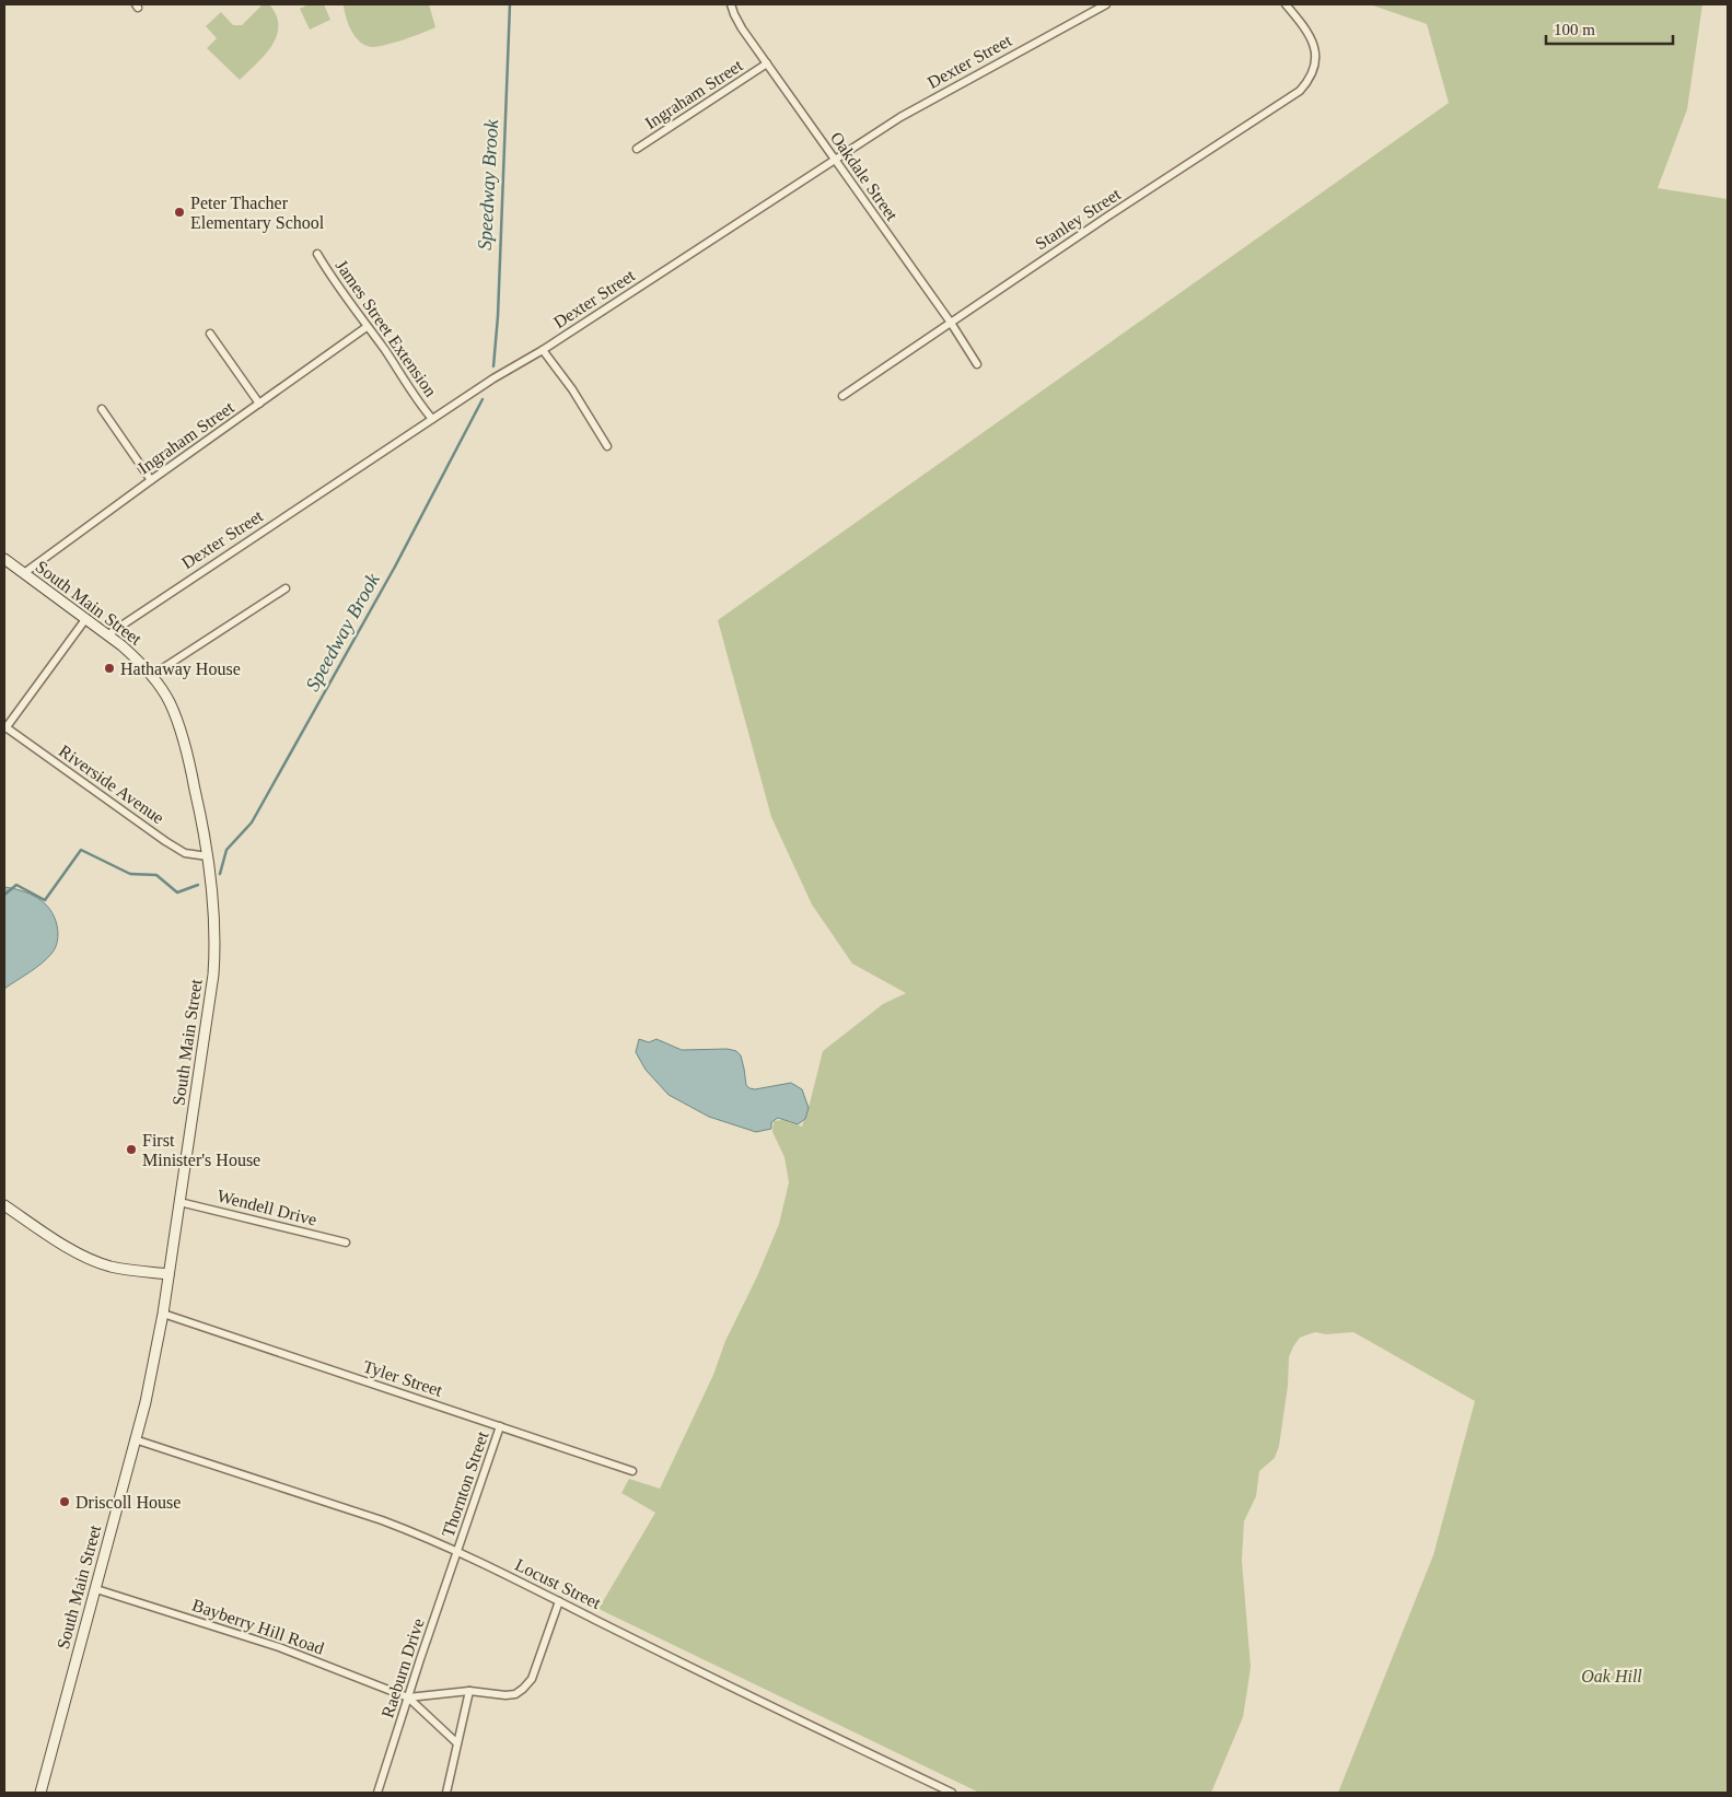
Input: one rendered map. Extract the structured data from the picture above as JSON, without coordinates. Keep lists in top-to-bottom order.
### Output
{
  "streets": {
    "main road": ["South Main Street"],
    "street": [
      "Dexter Street",
      "Ingraham Street",
      "Oakdale Street",
      "Stanley Street",
      "James Street Extension",
      "Riverside Avenue",
      "Wendell Drive",
      "Tyler Street",
      "Thornton Street",
      "Locust Street",
      "Bayberry Hill Road",
      "Raeburn Drive"
    ]
  },
  "crossings": [
    ["Dexter Street", "Oakdale Street"],
    ["Dexter Street", "James Street Extension"],
    ["Dexter Street", "South Main Street"],
    ["Ingraham Street", "Oakdale Street"],
    ["Ingraham Street", "James Street Extension"],
    ["Ingraham Street", "South Main Street"],
    ["Oakdale Street", "Stanley Street"],
    ["South Main Street", "Riverside Avenue"],
    ["South Main Street", "Wendell Drive"],
    ["South Main Street", "Tyler Street"],
    ["South Main Street", "Locust Street"],
    ["South Main Street", "Bayberry Hill Road"],
    ["Tyler Street", "Thornton Street"],
    ["Thornton Street", "Locust Street"],
    ["Thornton Street", "Raeburn Drive"],
    ["Locust Street", "Bayberry Hill Road"],
    ["Locust Street", "Raeburn Drive"],
    ["Bayberry Hill Road", "Raeburn Drive"]
  ],
  "water": ["Speedway Brook"],
  "parks": ["Oak Hill"],
  "places": [
    "Peter Thacher Elementary School",
    "Hathaway House",
    "First Minister's House",
    "Driscoll House"
  ],
  "scale_bar": "100 m"
}
